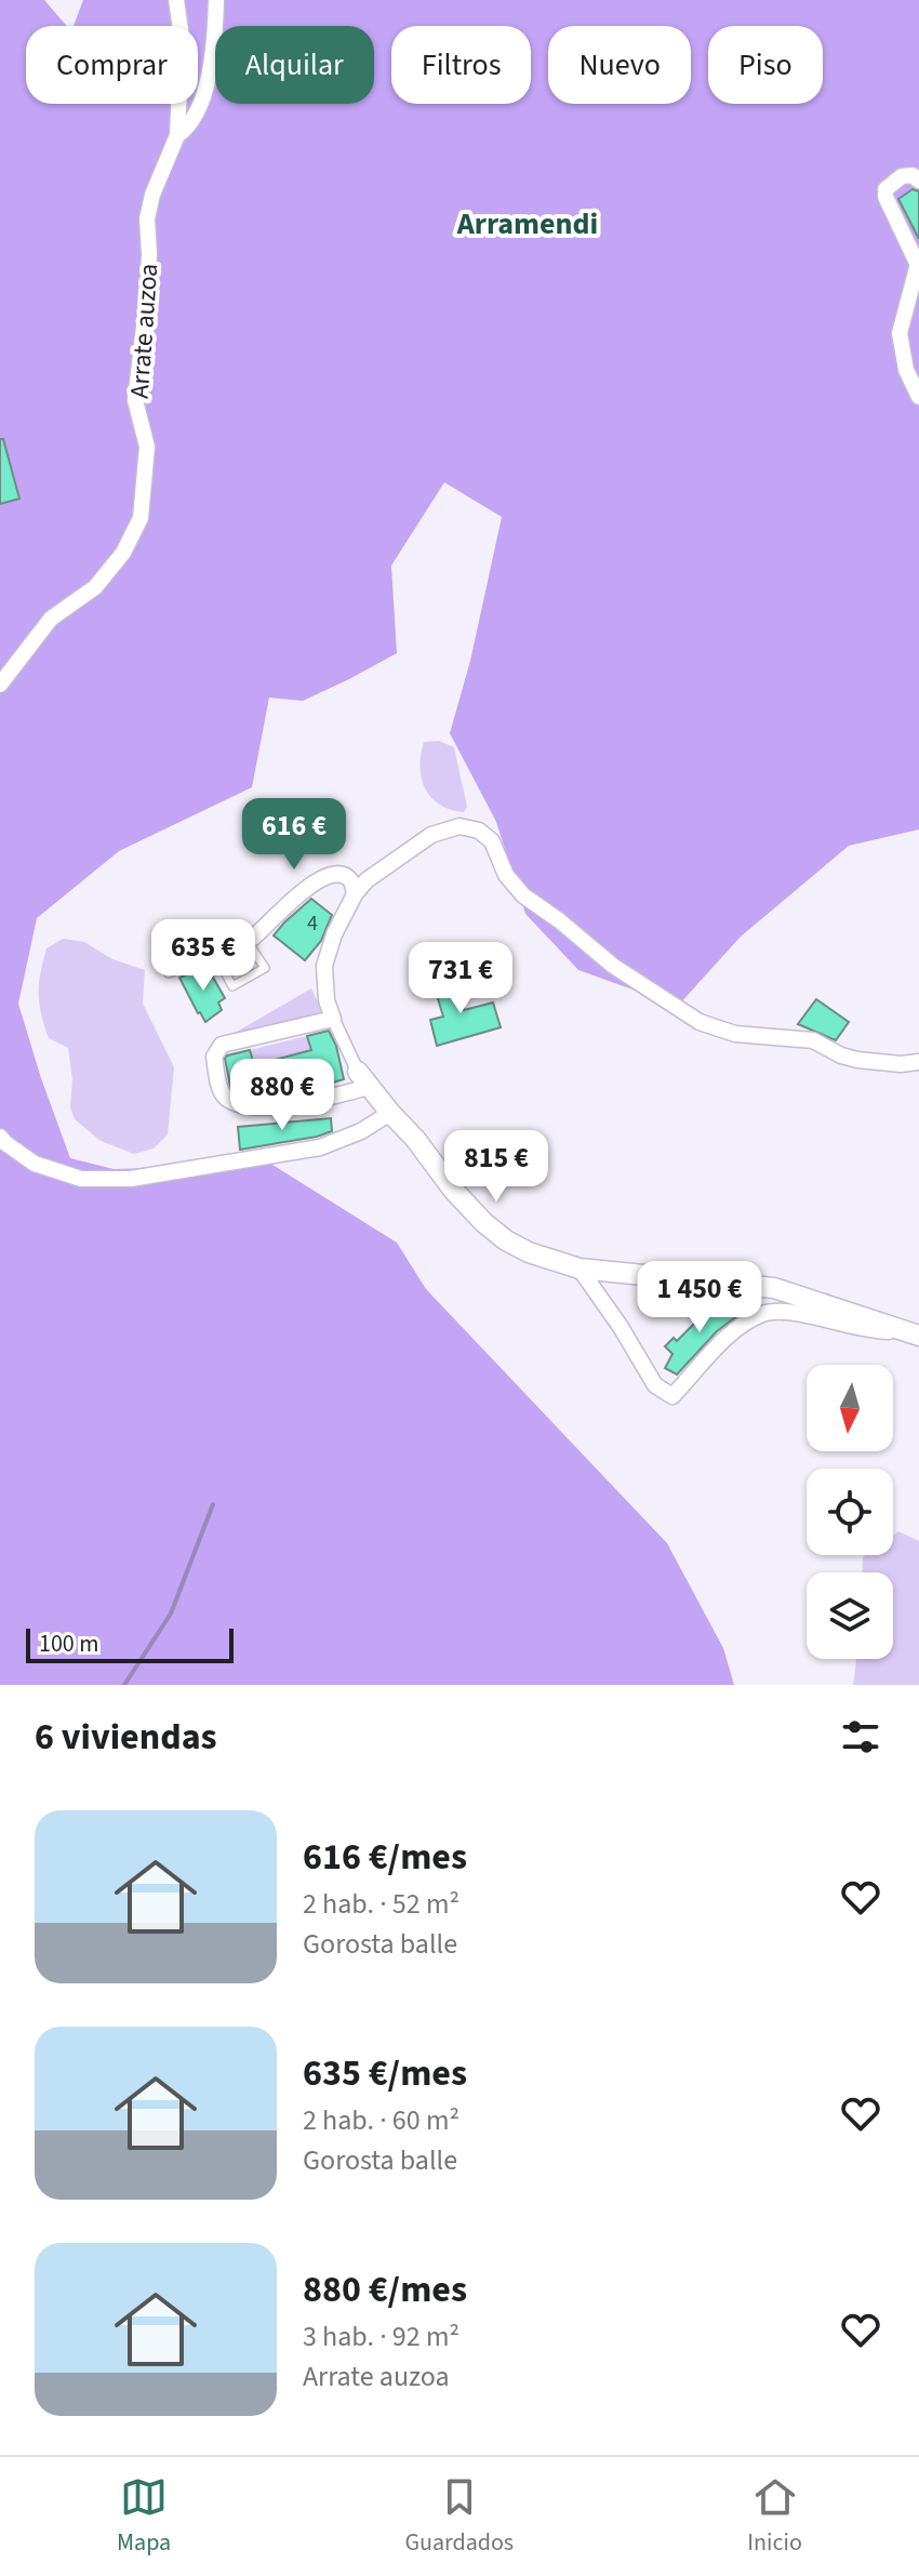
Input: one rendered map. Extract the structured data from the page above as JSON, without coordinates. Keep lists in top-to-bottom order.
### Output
{
  "streets": {
    "street": ["Arrate auzoa"]
  },
  "districts": ["Arramendi"],
  "house_numbers": ["4"],
  "scale_bar": "100 m",
  "north": "bottom",
  "page": {
    "chip": [
      "Comprar",
      "Alquilar",
      "Filtros",
      "Nuevo",
      "Piso"
    ],
    "price": [
      "616 €",
      "635 €",
      "731 €",
      "880 €",
      "815 €",
      "1 450 €"
    ],
    "scale": "100 m",
    "heading": "6 viviendas",
    "list": [
      {
        "name": "616 €/mes",
        "note": "2 hab. · 52 m² · Gorosta balle"
      },
      {
        "name": "635 €/mes",
        "note": "2 hab. · 60 m² · Gorosta balle"
      },
      {
        "name": "880 €/mes",
        "note": "3 hab. · 92 m² · Arrate auzoa"
      }
    ],
    "tabs": ["Mapa", "Guardados", "Inicio"]
  }
}
